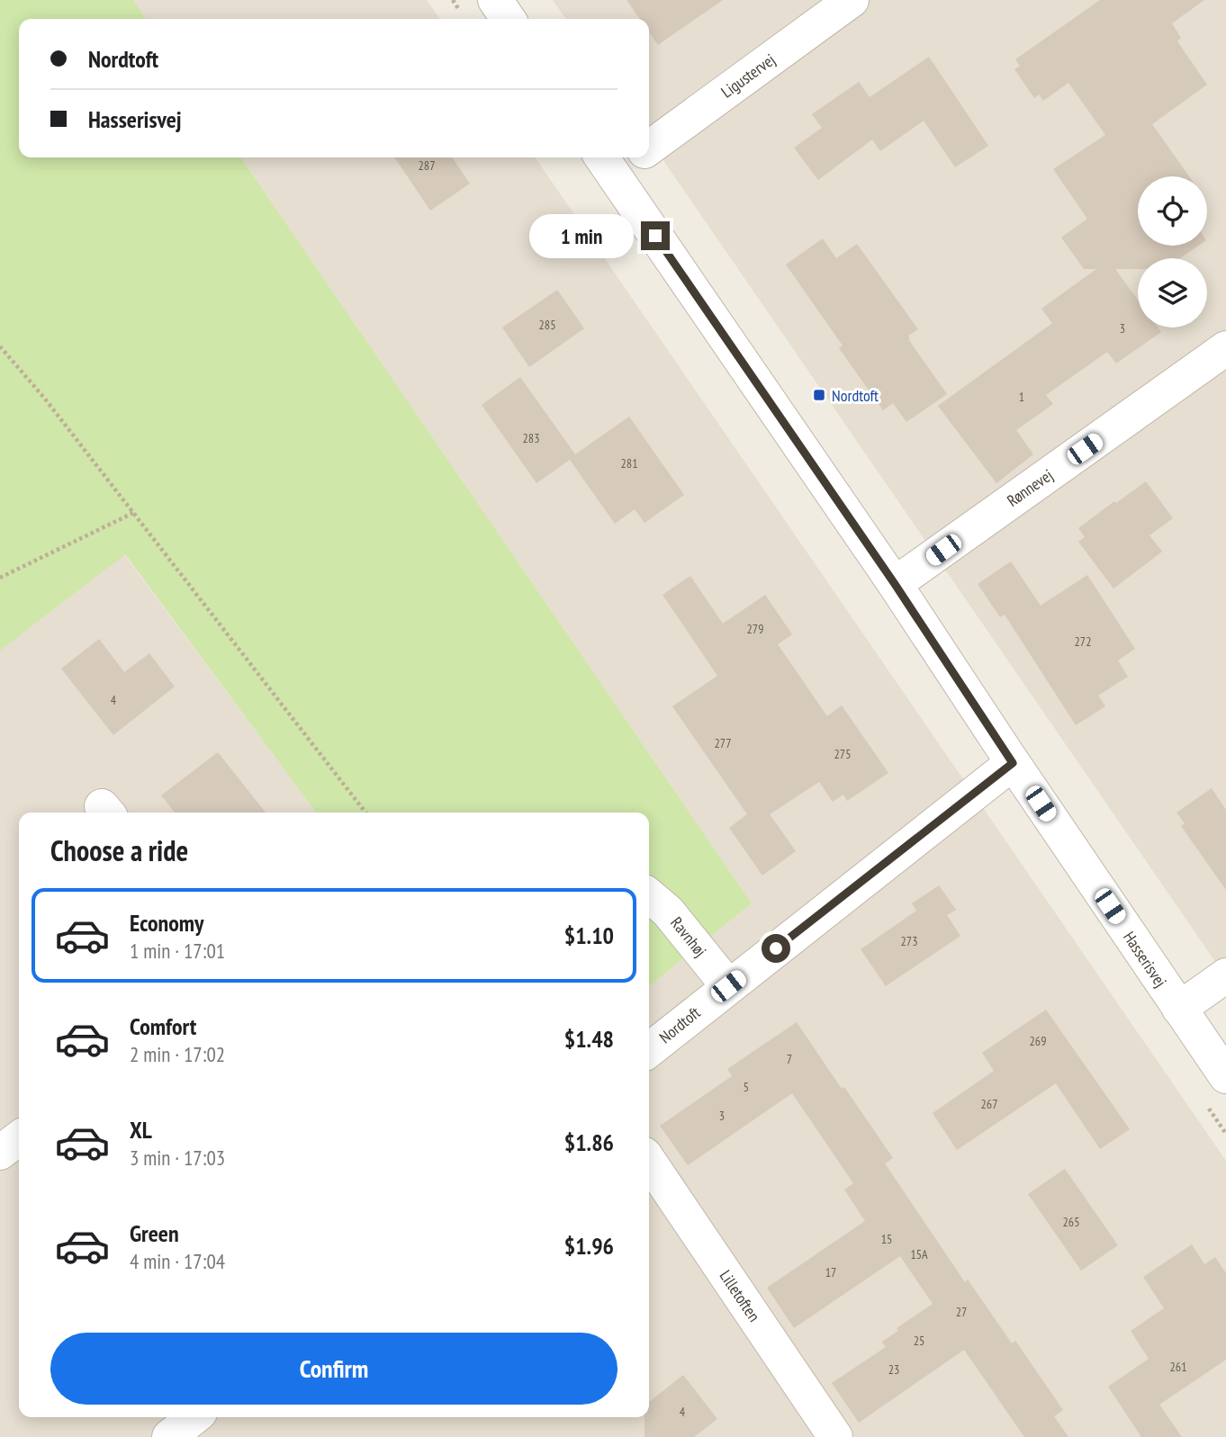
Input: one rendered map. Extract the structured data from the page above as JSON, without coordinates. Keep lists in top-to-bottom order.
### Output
{
  "streets": {
    "street": [
      "Ligustervej",
      "Rønnevej",
      "Ravnhøj",
      "Hasserisvej",
      "Nordtoft",
      "Lilletoften"
    ]
  },
  "crossings": [
    ["Ligustervej", "Hasserisvej"],
    ["Rønnevej", "Hasserisvej"],
    ["Ravnhøj", "Nordtoft"],
    ["Hasserisvej", "Nordtoft"]
  ],
  "places": {
    "transit": ["Nordtoft"]
  },
  "house_numbers": [
    "287",
    "285",
    "3",
    "1",
    "283",
    "281",
    "279",
    "272",
    "4",
    "277",
    "275",
    "273",
    "269",
    "7",
    "5",
    "267",
    "3",
    "265",
    "15",
    "15A",
    "17",
    "27",
    "25",
    "261",
    "23",
    "4"
  ],
  "page": {
    "banner": ["Nordtoft", "Hasserisvej"],
    "bubble": "1 min",
    "heading": "Choose a ride",
    "list": [
      {
        "name": "Economy",
        "note": "1 min · 17:01",
        "value": "$1.10"
      },
      {
        "name": "Comfort",
        "note": "2 min · 17:02",
        "value": "$1.48"
      },
      {
        "name": "XL",
        "note": "3 min · 17:03",
        "value": "$1.86"
      },
      {
        "name": "Green",
        "note": "4 min · 17:04",
        "value": "$1.96"
      }
    ],
    "buttons": "Confirm"
  }
}
